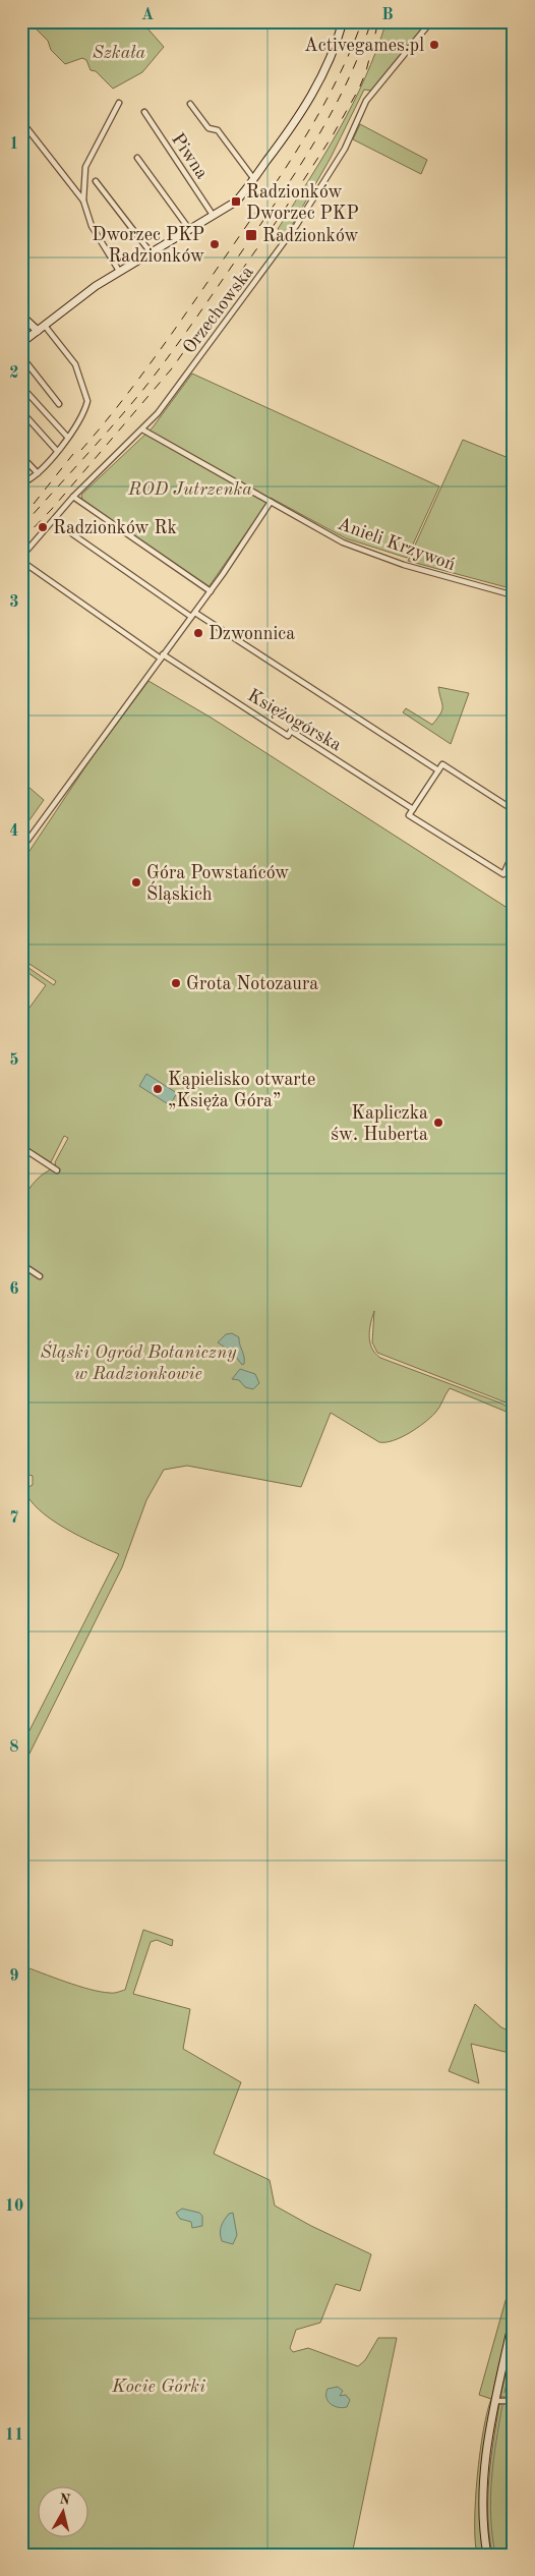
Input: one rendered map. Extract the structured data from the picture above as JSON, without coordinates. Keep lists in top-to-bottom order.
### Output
{
  "streets": {
    "street": [
      "Piwna",
      "Orzechowska",
      "Anieli Krzywoń",
      "Księżogórska"
    ]
  },
  "crossings": [
    ["Orzechowska", "Anieli Krzywoń"]
  ],
  "parks": [
    "Szkała",
    "ROD Jutrzenka",
    "Śląski Ogród Botaniczny w Radzionkowie",
    "Kocie Górki"
  ],
  "places": {
    "other": [
      "Activegames.pl",
      "Dworzec PKP Radzionków",
      "Radzionków Rk",
      "Dzwonnica",
      "Góra Powstańców Śląskich",
      "Grota Notozaura",
      "Kąpielisko otwarte „Księża Góra”",
      "Kapliczka św. Huberta"
    ],
    "transit": ["Radzionków Dworzec PKP", "Radzionków"]
  },
  "north": "top",
  "grid": {
    "columns": ["A", "B"],
    "rows": [
      "1",
      "2",
      "3",
      "4",
      "5",
      "6",
      "7",
      "8",
      "9",
      "10",
      "11"
    ]
  }
}
